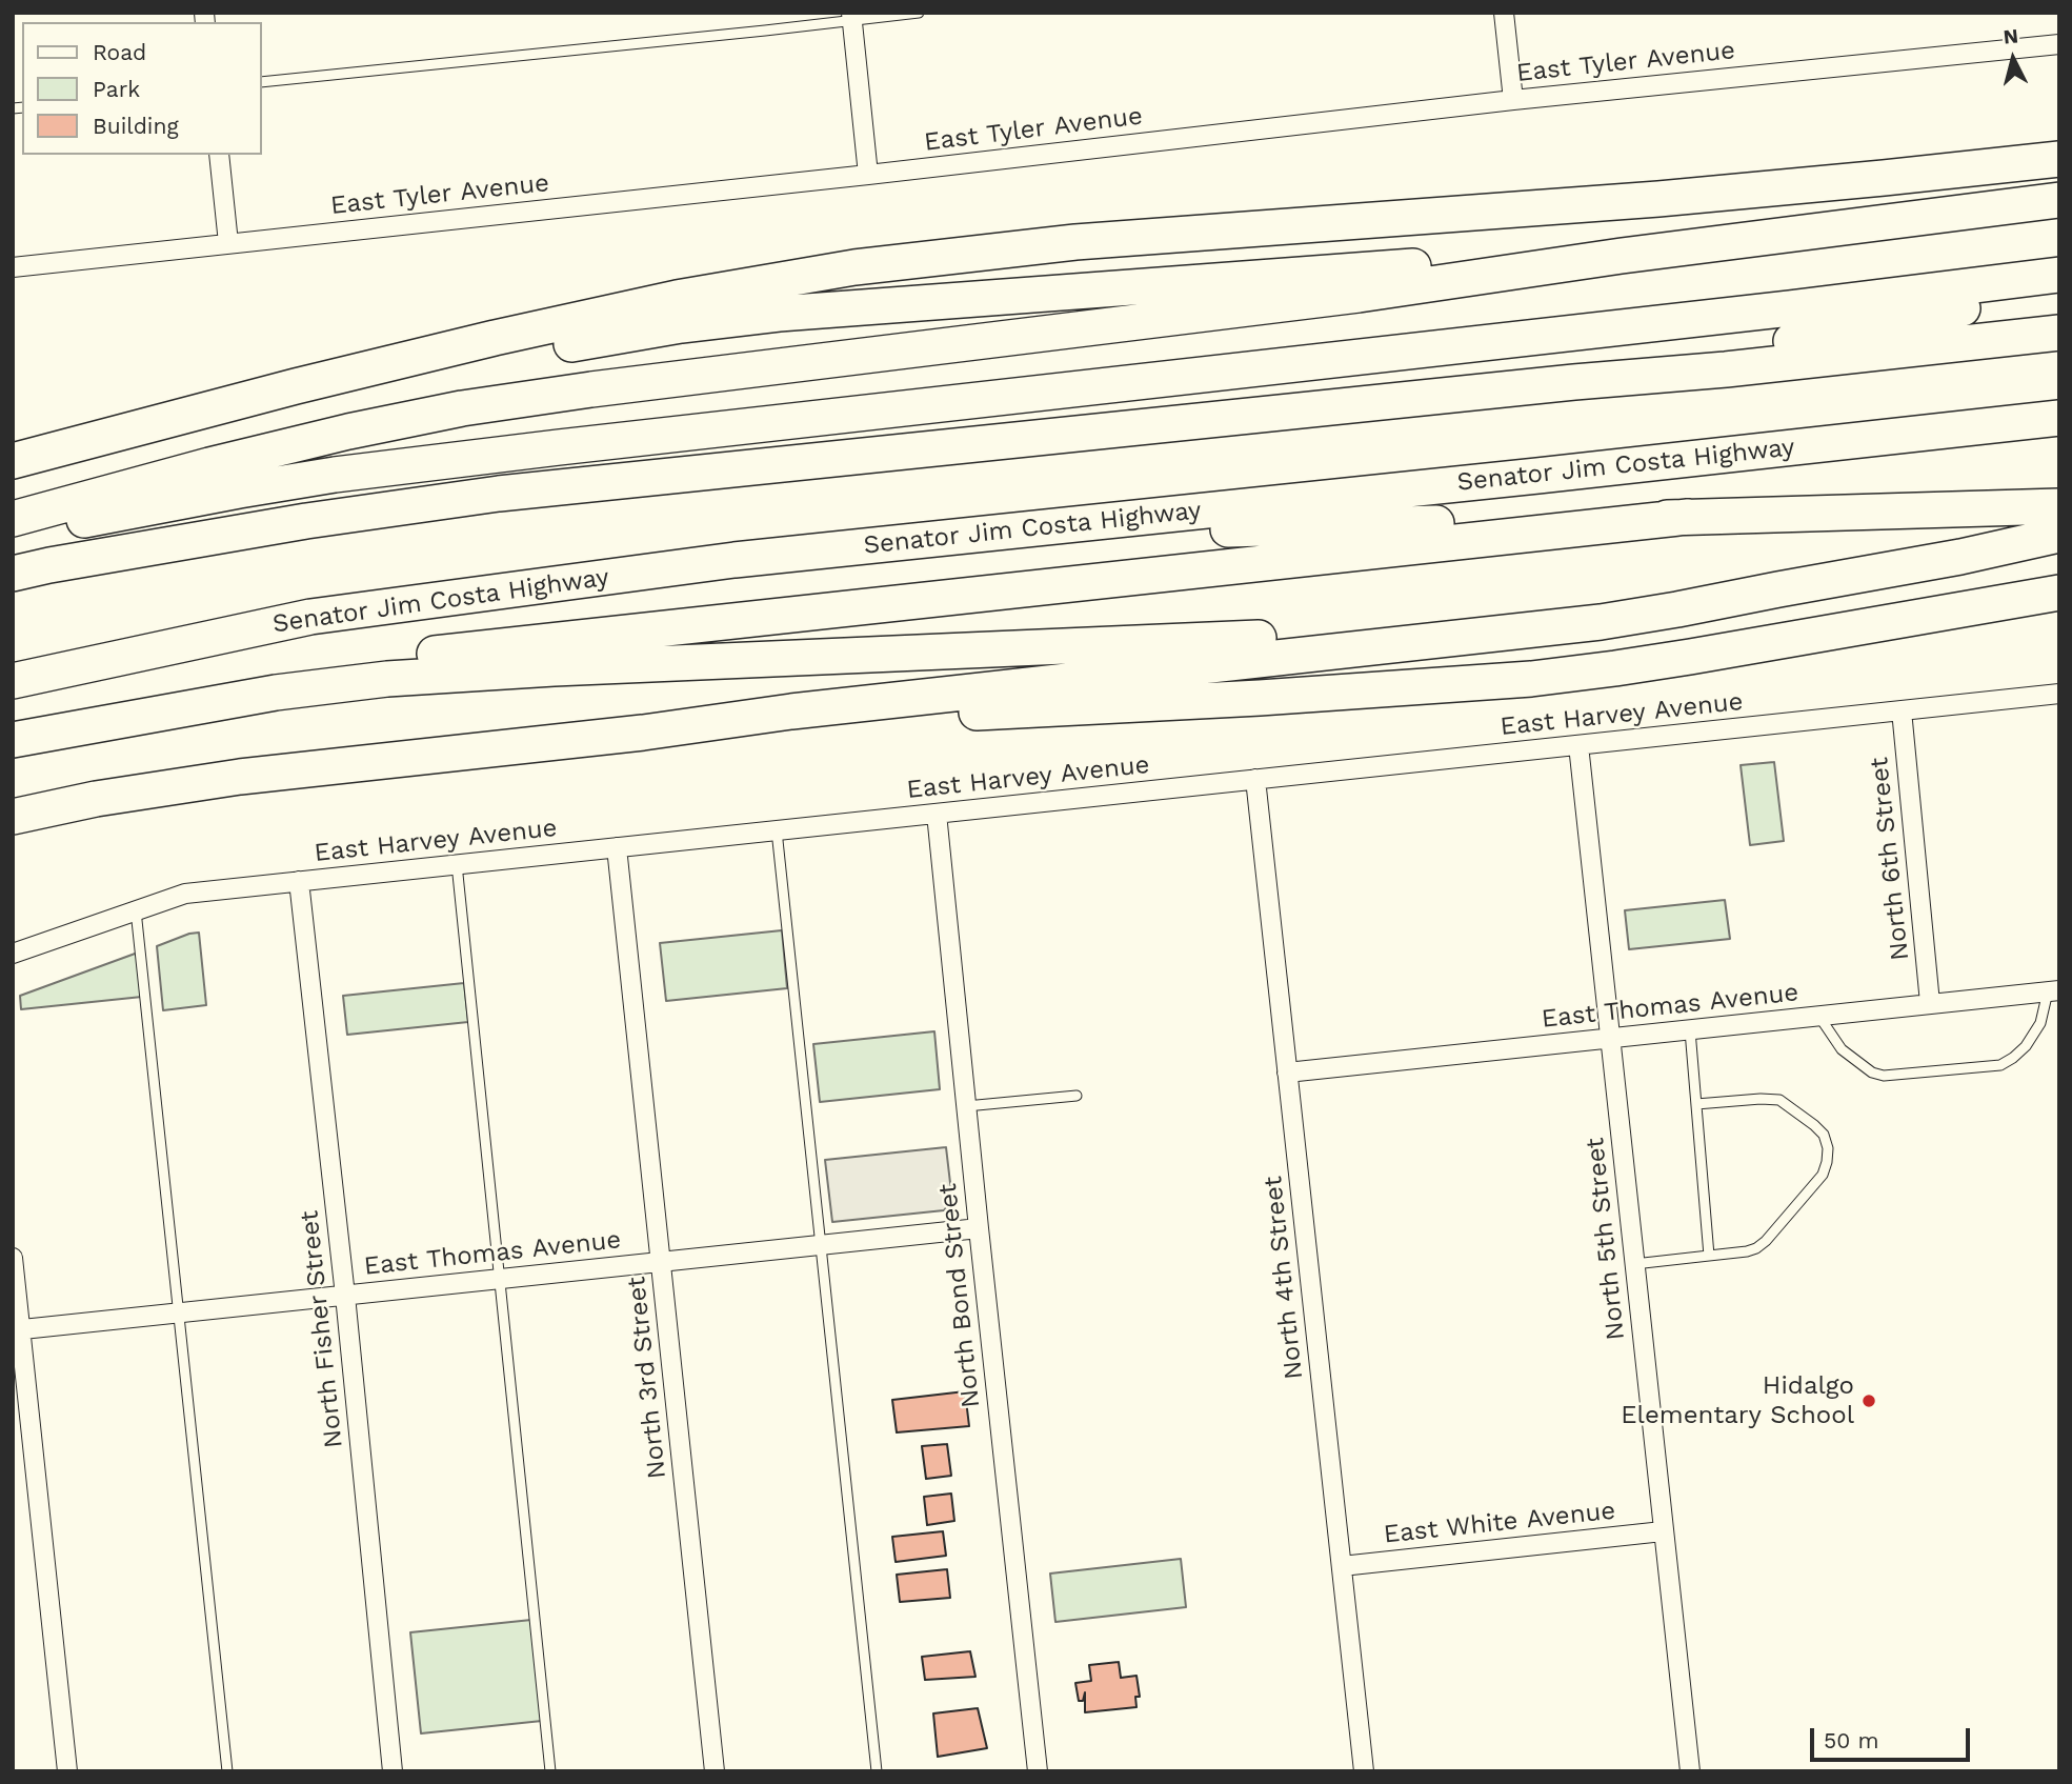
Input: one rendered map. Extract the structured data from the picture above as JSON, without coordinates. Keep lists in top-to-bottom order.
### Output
{
  "streets": {
    "highway": ["Senator Jim Costa Highway"],
    "street": [
      "East Tyler Avenue",
      "East Harvey Avenue",
      "North 6th Street",
      "East Thomas Avenue",
      "North 5th Street",
      "North 4th Street",
      "North Bond Street",
      "North Fisher Street",
      "North 3rd Street",
      "East White Avenue"
    ]
  },
  "crossings": [
    ["East Harvey Avenue", "North 6th Street"],
    ["East Harvey Avenue", "North 5th Street"],
    ["East Harvey Avenue", "North 4th Street"],
    ["East Harvey Avenue", "North Bond Street"],
    ["East Harvey Avenue", "North Fisher Street"],
    ["East Harvey Avenue", "North 3rd Street"],
    ["North 6th Street", "East Thomas Avenue"],
    ["East Thomas Avenue", "North 5th Street"],
    ["East Thomas Avenue", "North 4th Street"],
    ["East Thomas Avenue", "North Bond Street"],
    ["East Thomas Avenue", "North Fisher Street"],
    ["East Thomas Avenue", "North 3rd Street"],
    ["North 5th Street", "East White Avenue"],
    ["North 4th Street", "East White Avenue"]
  ],
  "places": ["Hidalgo Elementary School"],
  "legend": ["Road", "Park", "Building"],
  "scale_bar": "50 m",
  "north": "top"
}
